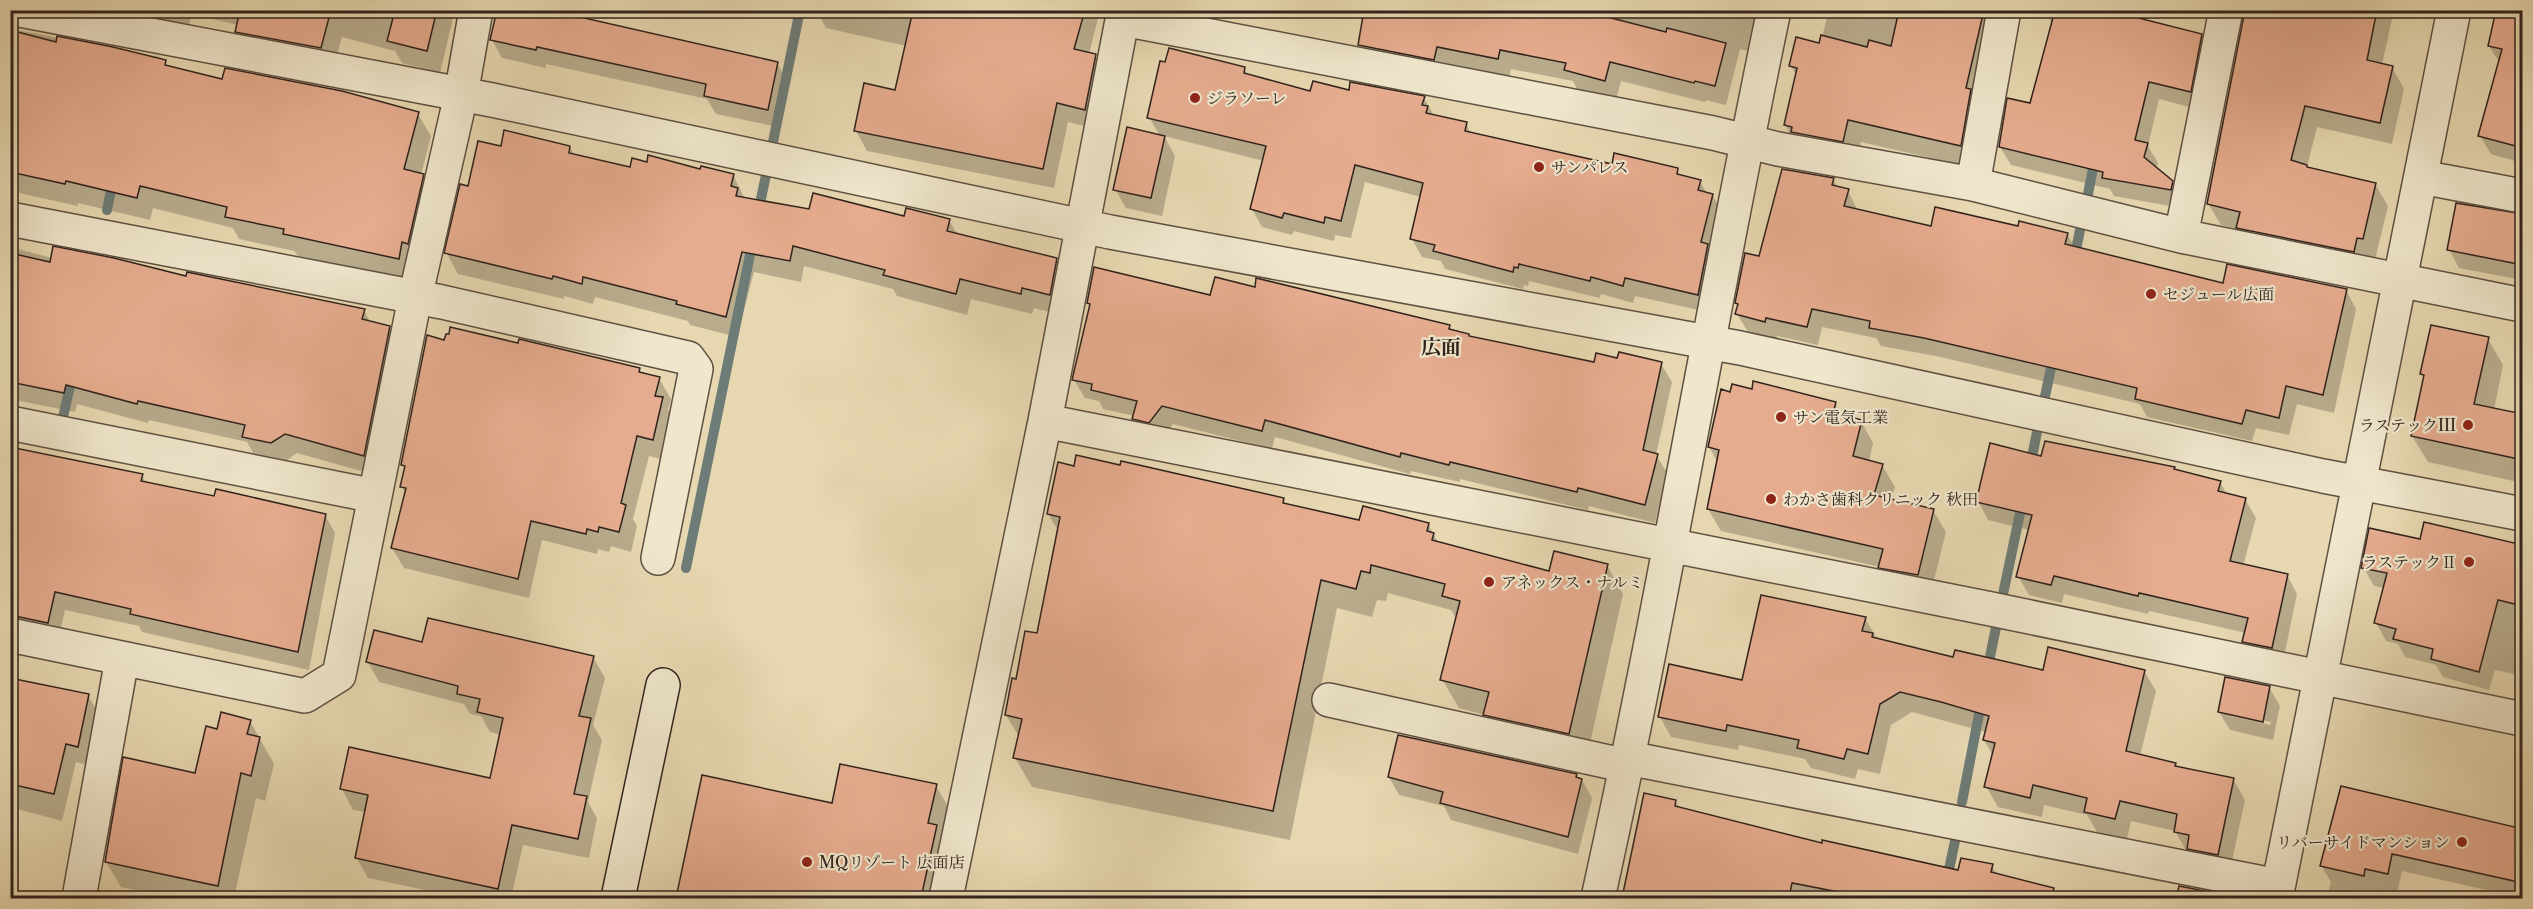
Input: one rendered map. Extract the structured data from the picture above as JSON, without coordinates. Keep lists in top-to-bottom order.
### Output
{
  "districts": ["広面"],
  "places": [
    "ジラソーレ",
    "サンパレス",
    "セジュール広面",
    "サン電気工業",
    "ラステックIII",
    "わかさ歯科クリニック 秋田",
    "ラステックⅡ",
    "アネックス・ナルミ",
    "リバーサイドマンション",
    "MQリゾート 広面店"
  ]
}
